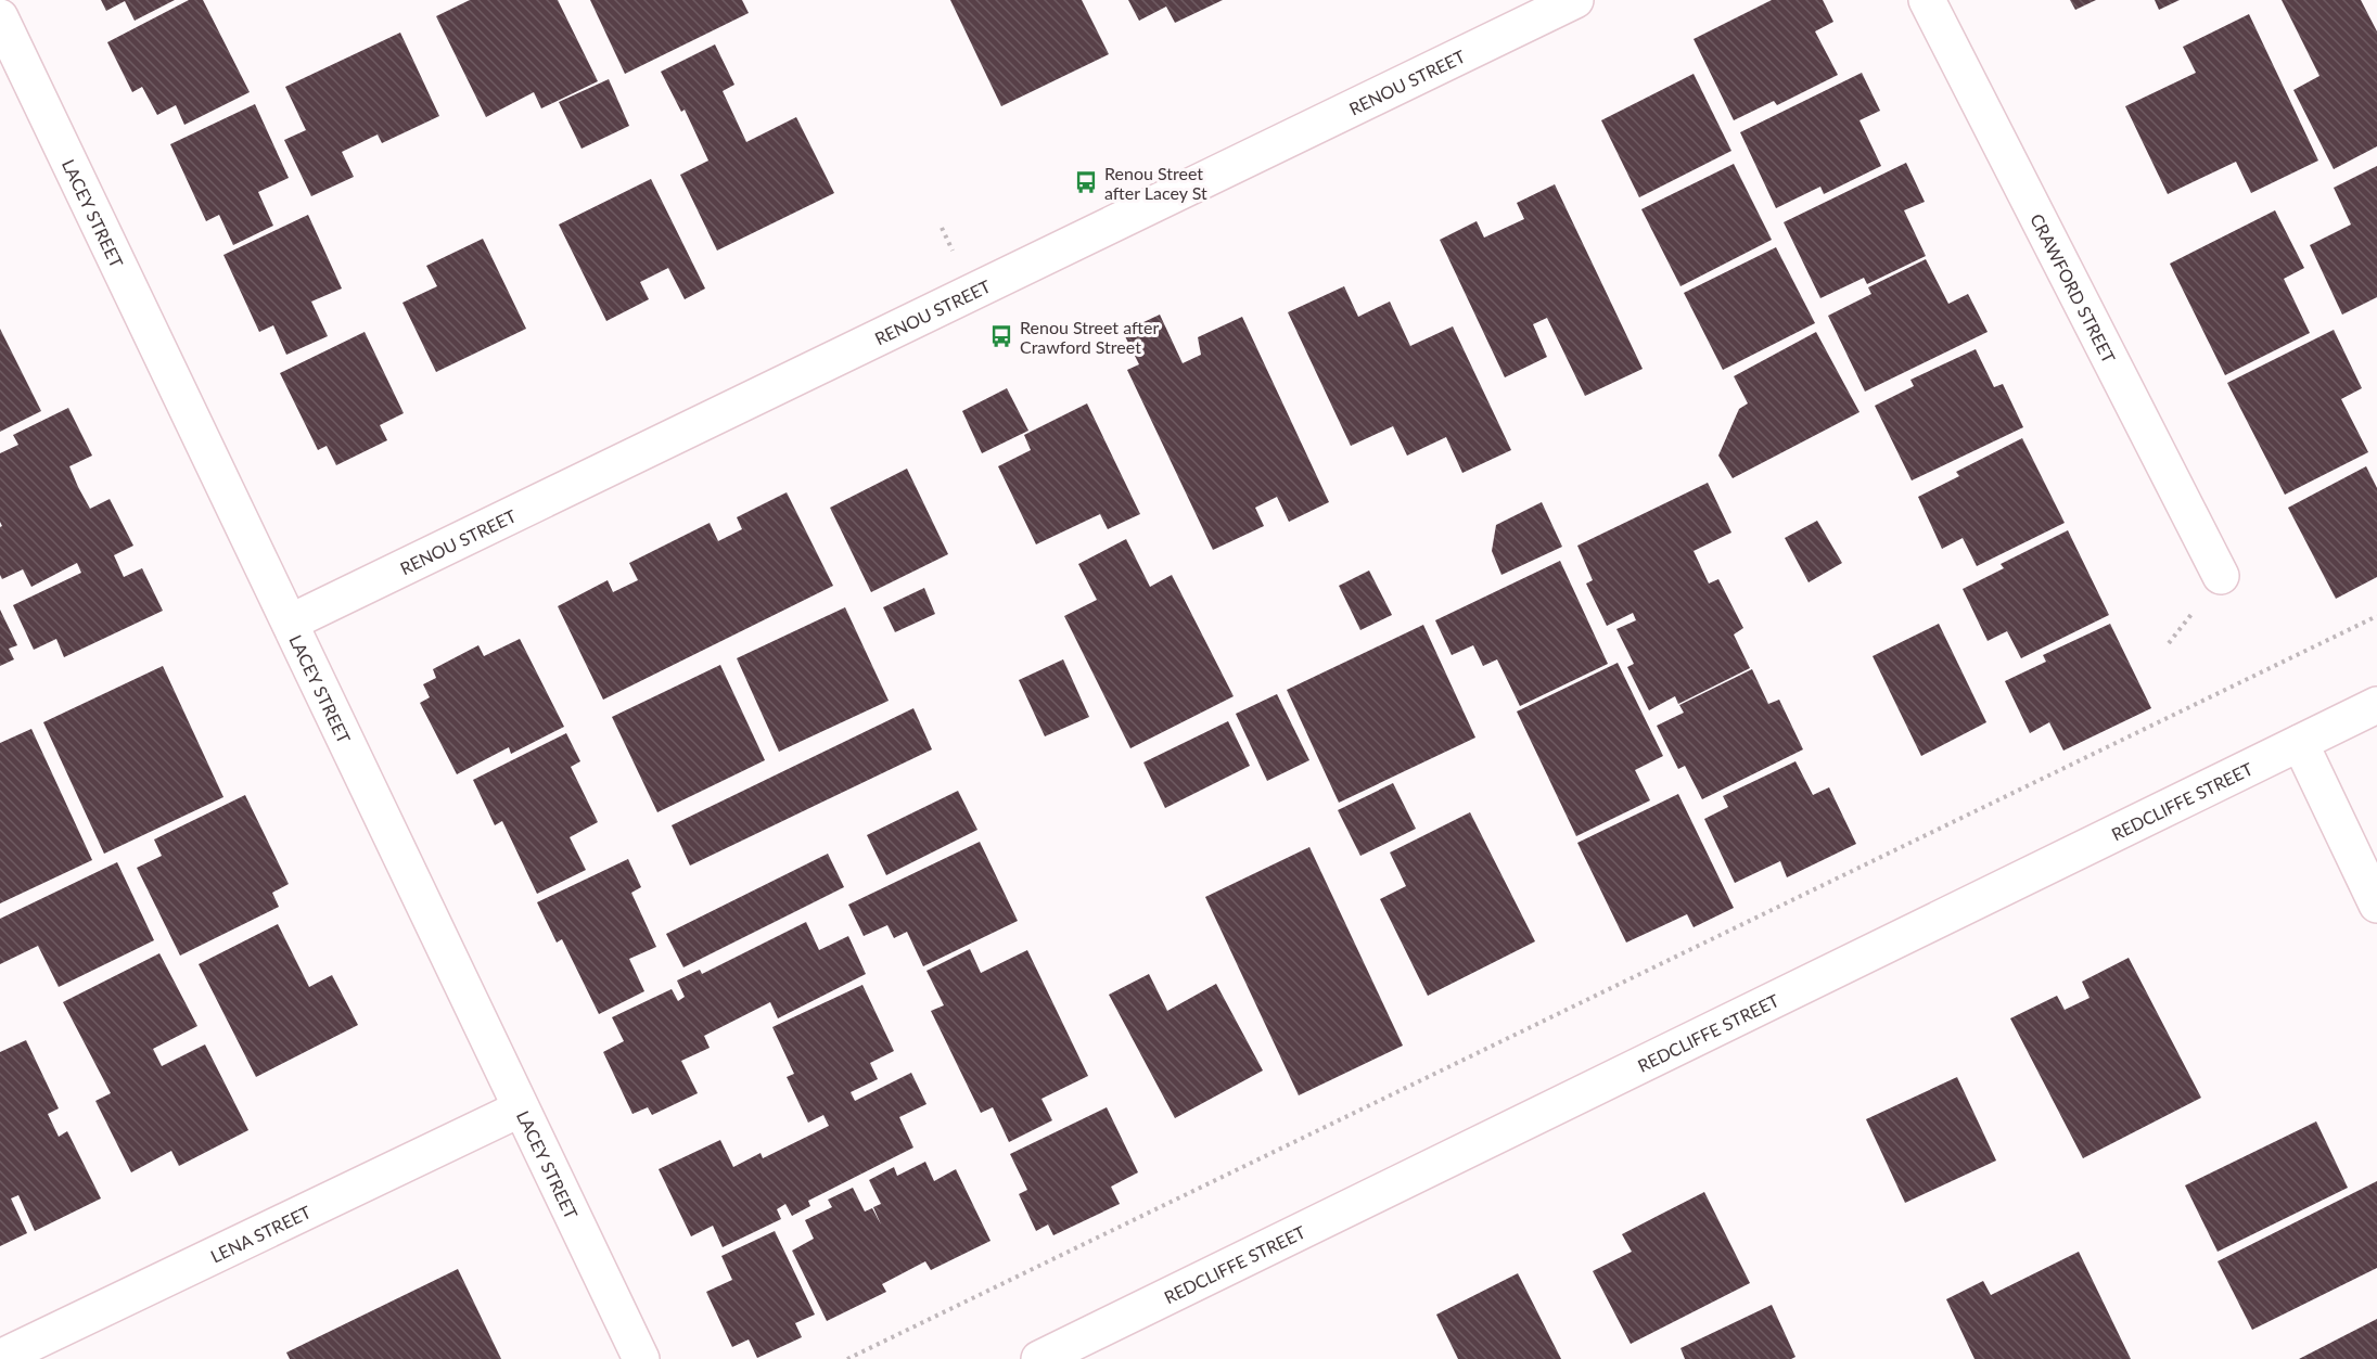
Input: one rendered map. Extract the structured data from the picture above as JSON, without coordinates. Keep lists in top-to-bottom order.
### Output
{
  "streets": {
    "street": [
      "RENOU STREET",
      "LACEY STREET",
      "CRAWFORD STREET",
      "REDCLIFFE STREET",
      "LENA STREET"
    ]
  },
  "crossings": [
    ["RENOU STREET", "LACEY STREET"],
    ["LACEY STREET", "LENA STREET"]
  ],
  "places": {
    "bus stop": ["Renou Street after Lacey St", "Renou Street after Crawford Street"]
  }
}
